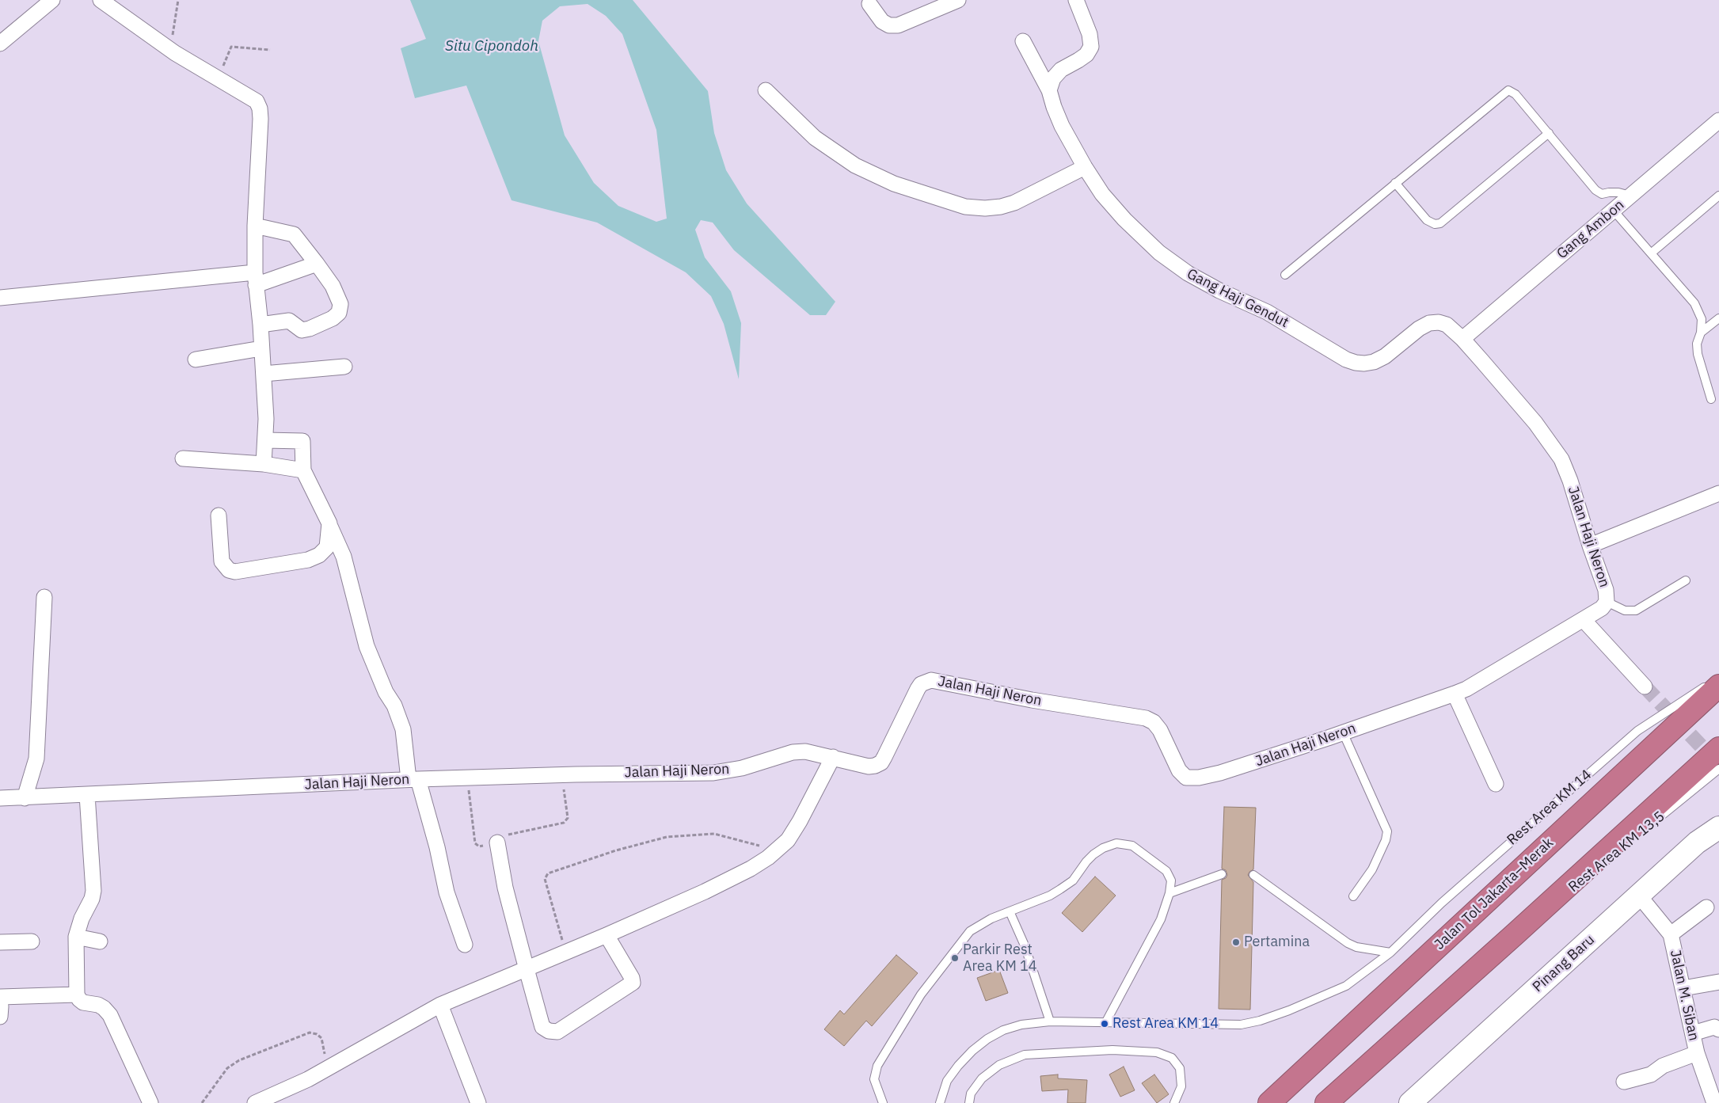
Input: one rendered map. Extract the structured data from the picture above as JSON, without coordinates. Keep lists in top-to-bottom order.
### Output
{
  "streets": {
    "highway": ["Jalan Tol Jakarta–Merak"],
    "main road": ["Pinang Baru"],
    "street": [
      "Gang Ambon",
      "Gang Haji Gendut",
      "Jalan Haji Neron",
      "Jalan M. Siban"
    ],
    "lane": ["Rest Area KM 14", "Rest Area KM 13,5"]
  },
  "crossings": [
    ["Gang Ambon", "Gang Haji Gendut"],
    ["Gang Ambon", "Jalan Haji Neron"],
    ["Gang Haji Gendut", "Jalan Haji Neron"],
    ["Pinang Baru", "Jalan M. Siban"]
  ],
  "water": ["Situ Cipondoh"],
  "places": ["Pertamina", "Parkir Rest Area KM 14", "Rest Area KM 14"]
}
